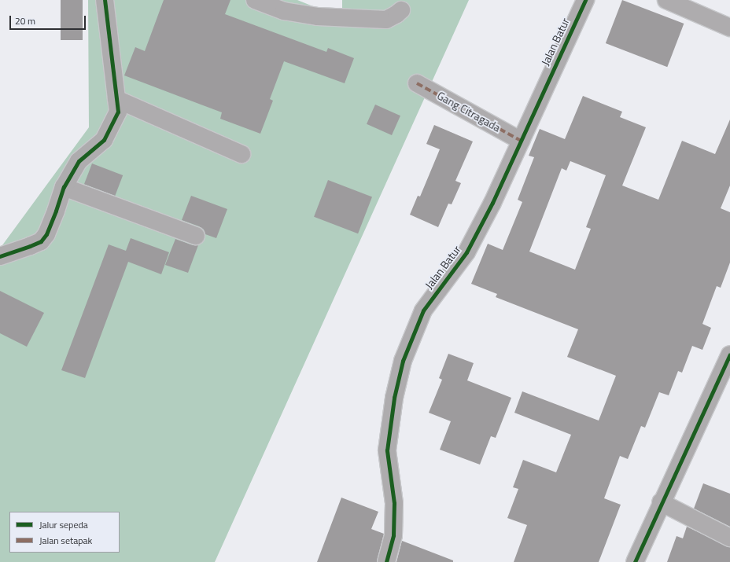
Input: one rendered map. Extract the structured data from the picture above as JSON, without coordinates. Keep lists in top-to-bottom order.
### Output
{
  "streets": {
    "street": ["Jalan Batur", "Gang Citragada"]
  },
  "crossings": [
    ["Jalan Batur", "Gang Citragada"]
  ],
  "legend": ["Jalur sepeda", "Jalan setapak"],
  "scale_bar": "20 m"
}
